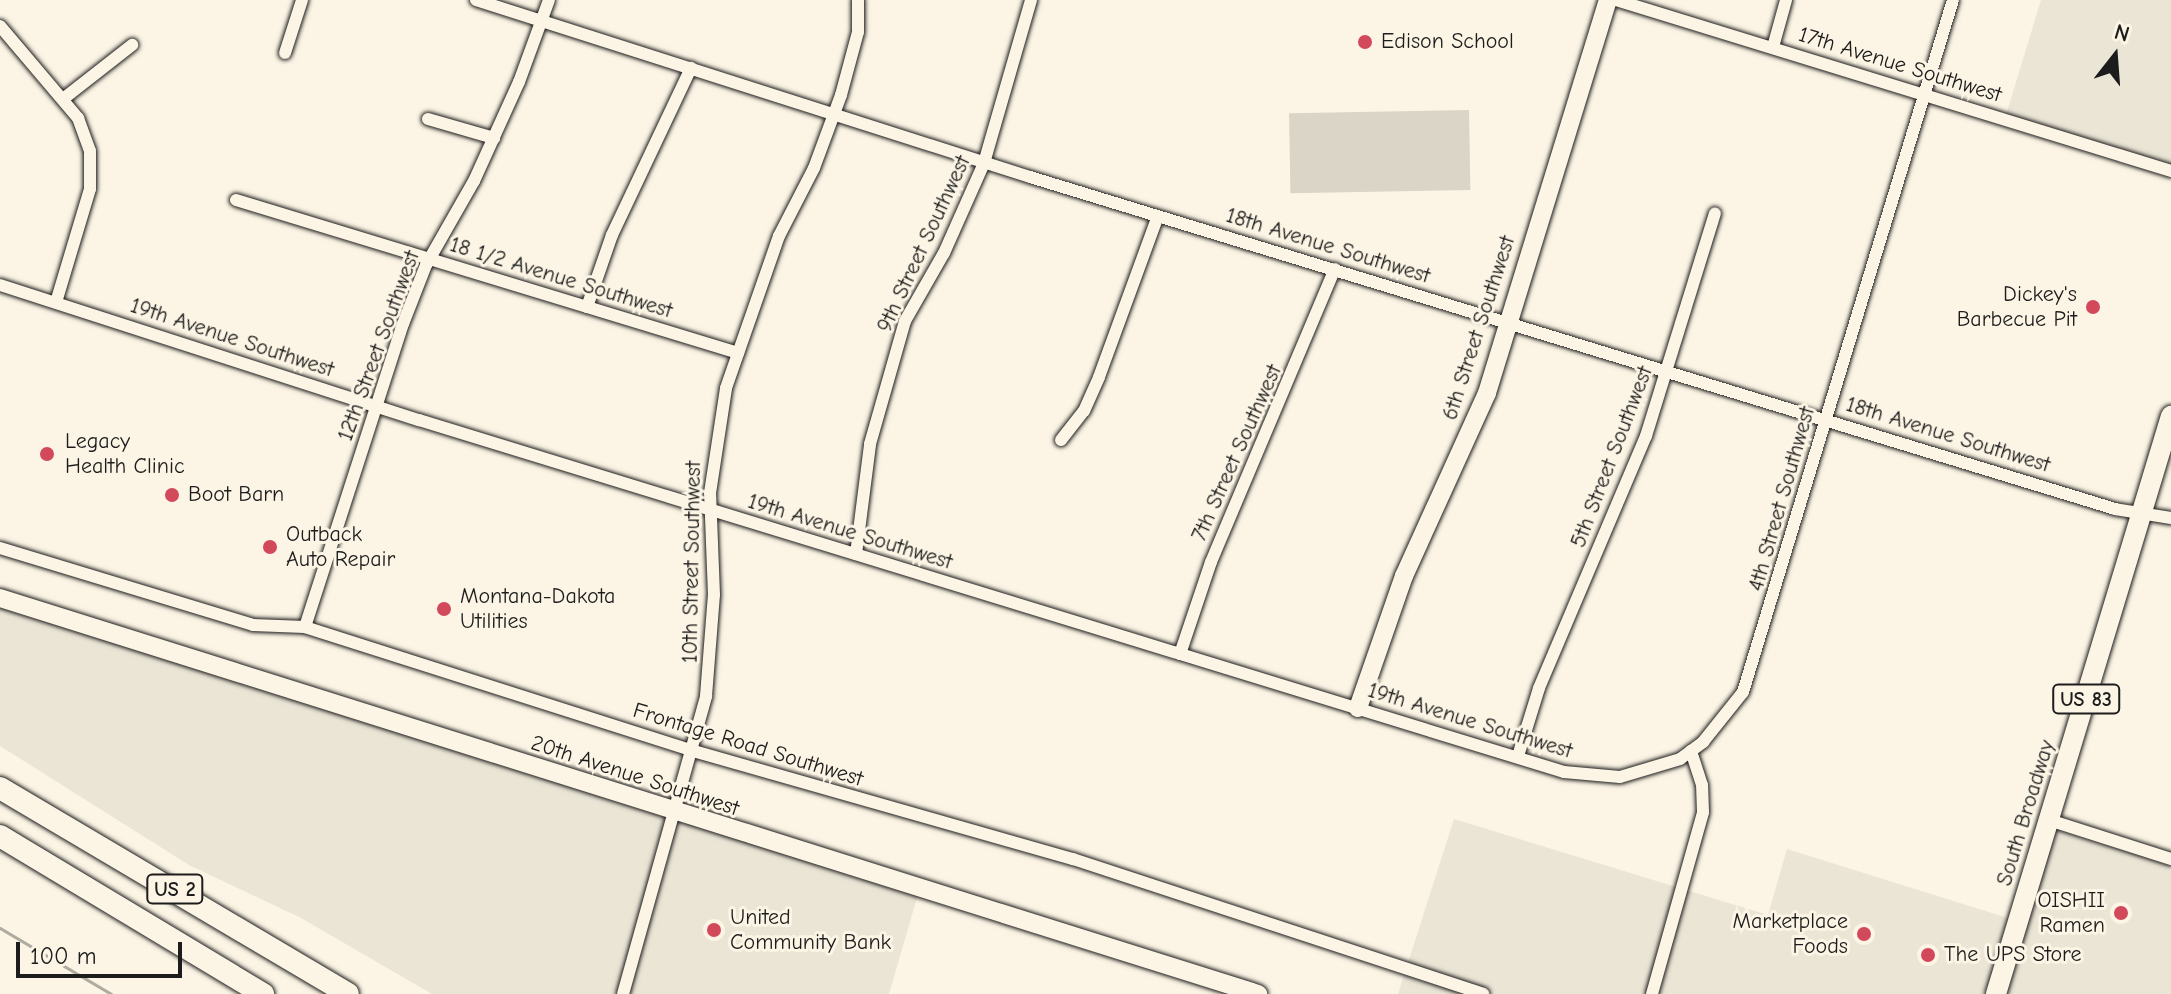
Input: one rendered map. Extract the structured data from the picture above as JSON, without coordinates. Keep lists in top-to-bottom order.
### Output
{
  "streets": {
    "highway": ["US 2"],
    "main road": ["US 83", "South Broadway"],
    "street": [
      "17th Avenue Southwest",
      "9th Street Southwest",
      "18th Avenue Southwest",
      "18 1/2 Avenue Southwest",
      "6th Street Southwest",
      "19th Avenue Southwest",
      "12th Street Southwest",
      "7th Street Southwest",
      "5th Street Southwest",
      "4th Street Southwest",
      "10th Street Southwest",
      "Frontage Road Southwest",
      "20th Avenue Southwest"
    ]
  },
  "crossings": [
    ["17th Avenue Southwest", "4th Street Southwest"],
    ["9th Street Southwest", "18th Avenue Southwest"],
    ["9th Street Southwest", "19th Avenue Southwest"],
    ["18th Avenue Southwest", "6th Street Southwest"],
    ["18th Avenue Southwest", "12th Street Southwest"],
    ["18th Avenue Southwest", "7th Street Southwest"],
    ["18th Avenue Southwest", "5th Street Southwest"],
    ["18th Avenue Southwest", "4th Street Southwest"],
    ["18th Avenue Southwest", "10th Street Southwest"],
    ["18th Avenue Southwest", "South Broadway"],
    ["18 1/2 Avenue Southwest", "12th Street Southwest"],
    ["18 1/2 Avenue Southwest", "10th Street Southwest"],
    ["6th Street Southwest", "19th Avenue Southwest"],
    ["19th Avenue Southwest", "12th Street Southwest"],
    ["19th Avenue Southwest", "7th Street Southwest"],
    ["19th Avenue Southwest", "5th Street Southwest"],
    ["19th Avenue Southwest", "4th Street Southwest"],
    ["19th Avenue Southwest", "10th Street Southwest"],
    ["12th Street Southwest", "Frontage Road Southwest"],
    ["10th Street Southwest", "Frontage Road Southwest"],
    ["10th Street Southwest", "20th Avenue Southwest"]
  ],
  "places": [
    "Edison School",
    "Dickey's Barbecue Pit",
    "Legacy Health Clinic",
    "Boot Barn",
    "Outback Auto Repair",
    "Montana-Dakota Utilities",
    "OISHII Ramen",
    "United Community Bank",
    "Marketplace Foods",
    "The UPS Store"
  ],
  "scale_bar": "100 m",
  "north": "top"
}
